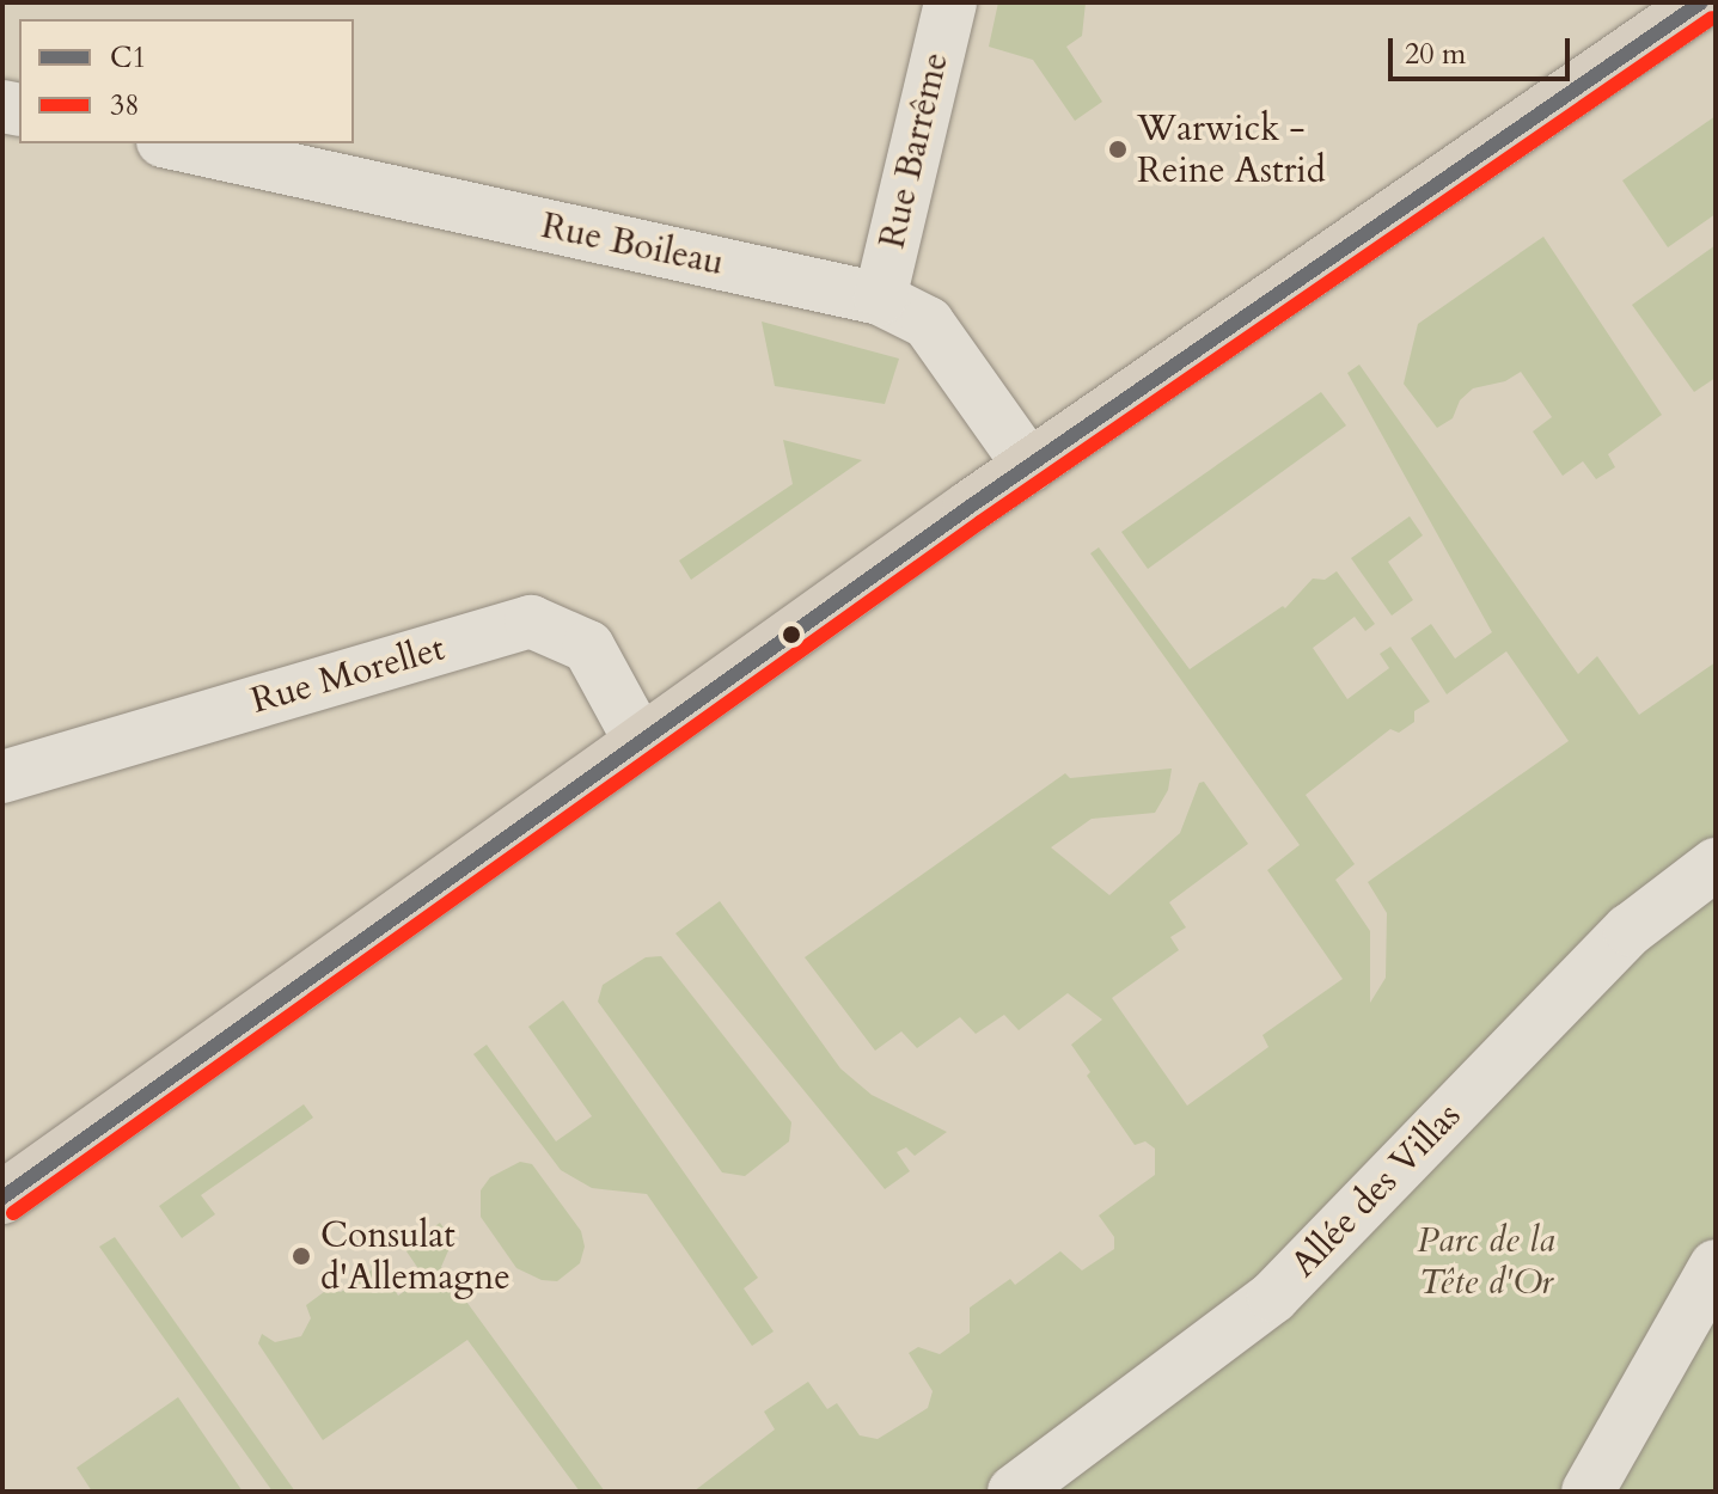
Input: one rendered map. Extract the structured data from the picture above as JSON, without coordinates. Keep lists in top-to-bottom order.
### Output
{
  "streets": {
    "street": [
      "Rue Barrême",
      "Rue Boileau",
      "Rue Morellet",
      "Allée des Villas"
    ]
  },
  "crossings": [
    ["Rue Barrême", "Rue Boileau"]
  ],
  "parks": ["Parc de la Tête d'Or"],
  "places": ["Warwick - Reine Astrid", "Consulat d'Allemagne"],
  "lines": ["transit line C1", "transit line 38"],
  "legend": ["C1", "38"],
  "scale_bar": "20 m"
}
